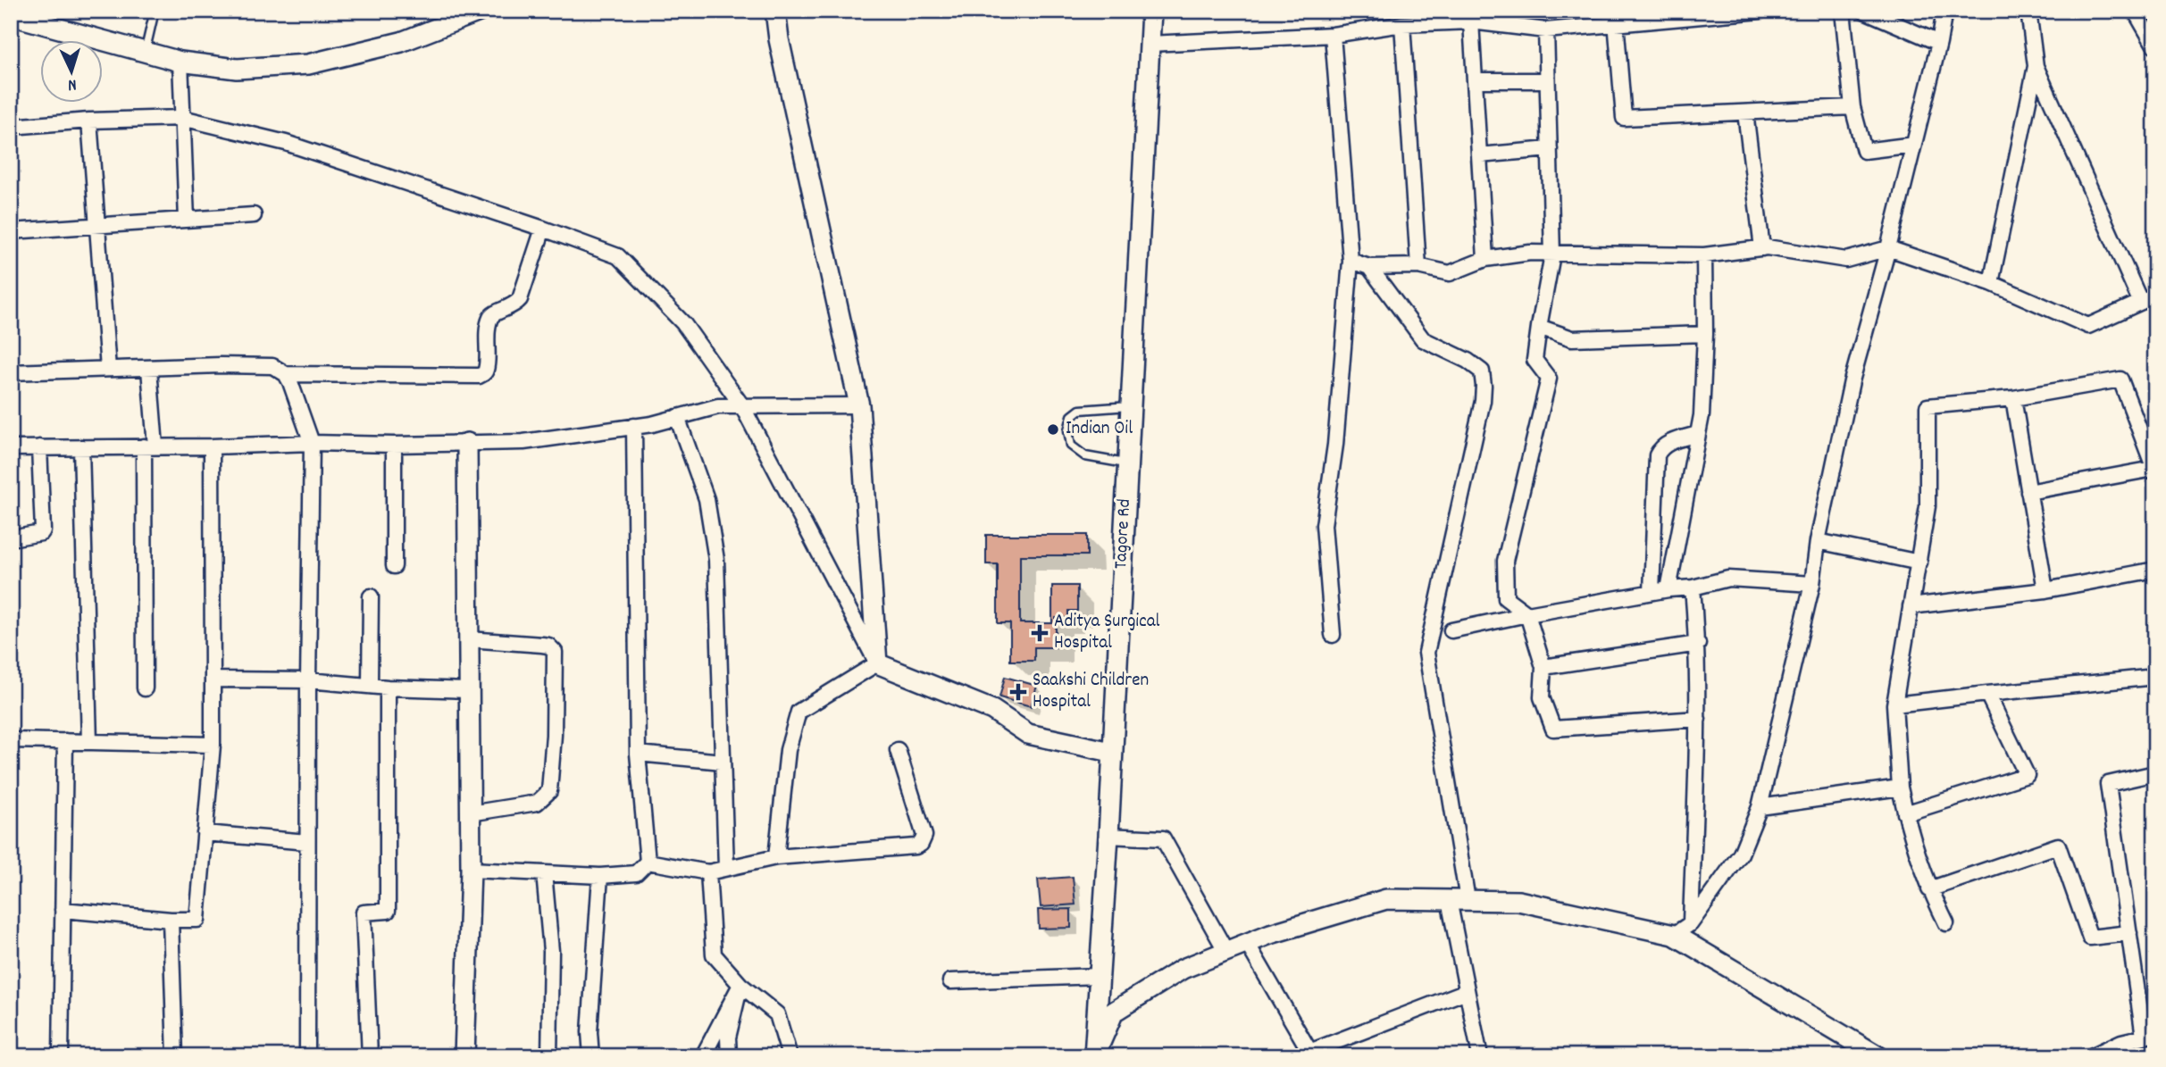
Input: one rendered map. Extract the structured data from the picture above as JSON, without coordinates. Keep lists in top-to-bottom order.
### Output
{
  "streets": {
    "street": ["Tagore Rd"]
  },
  "places": {
    "other": ["Indian Oil"],
    "health": ["Aditya Surgical Hospital", "Saakshi Children Hospital"]
  },
  "north": "bottom"
}
